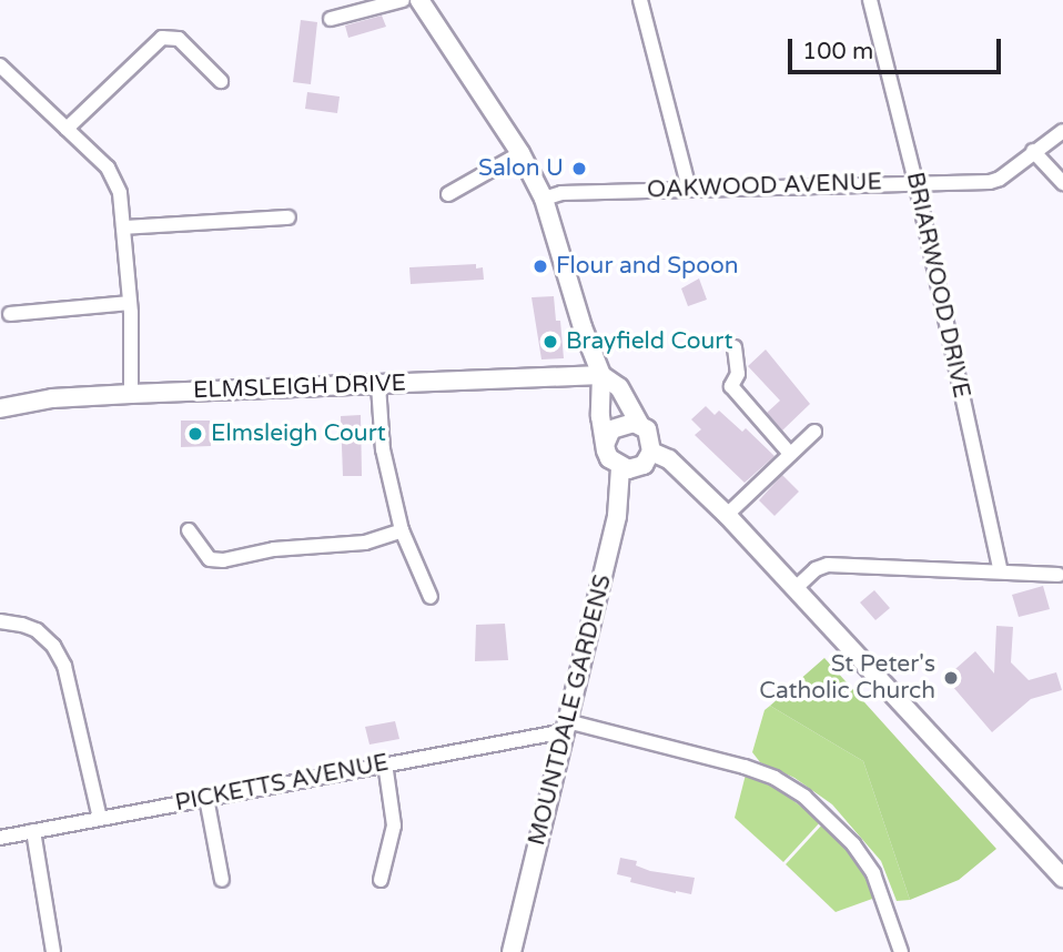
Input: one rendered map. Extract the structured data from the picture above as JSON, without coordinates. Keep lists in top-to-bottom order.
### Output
{
  "streets": {
    "street": [
      "OAKWOOD AVENUE",
      "BRIARWOOD DRIVE",
      "ELMSLEIGH DRIVE",
      "MOUNTDALE GARDENS",
      "PICKETTS AVENUE"
    ]
  },
  "crossings": [
    ["OAKWOOD AVENUE", "BRIARWOOD DRIVE"],
    ["MOUNTDALE GARDENS", "PICKETTS AVENUE"]
  ],
  "places": [
    "Salon U",
    "Flour and Spoon",
    "Brayfield Court",
    "Elmsleigh Court",
    "St Peter's Catholic Church"
  ],
  "scale_bar": "100 m"
}
